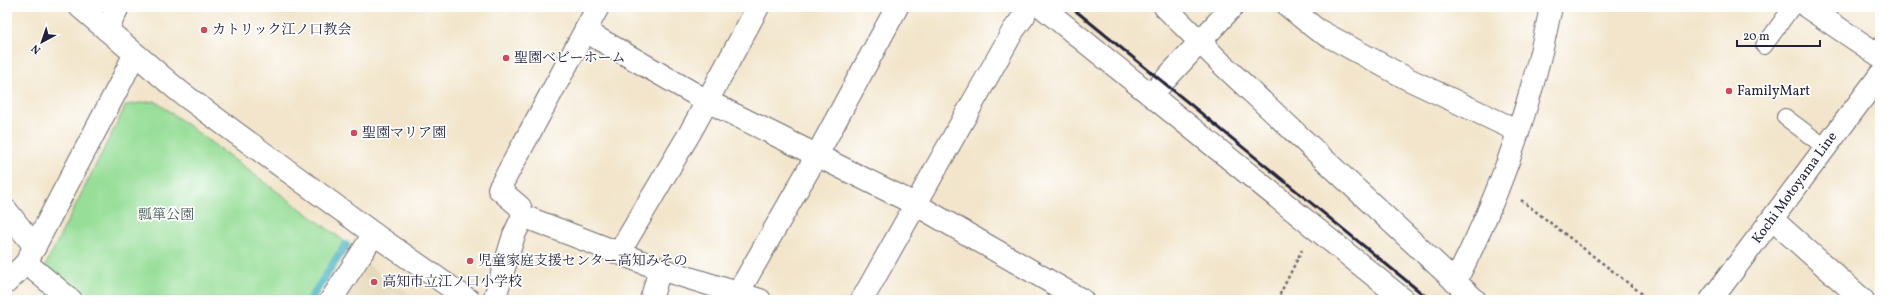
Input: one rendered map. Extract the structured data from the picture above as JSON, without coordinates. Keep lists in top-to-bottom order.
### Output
{
  "streets": {
    "street": ["Kochi Motoyama Line"]
  },
  "parks": ["瓢箪公園"],
  "places": [
    "カトリック江ノ口教会",
    "聖園ベビーホーム",
    "FamilyMart",
    "聖園マリア園",
    "児童家庭支援センター高知みその",
    "高知市立江ノ口小学校"
  ],
  "scale_bar": "20 m",
  "north": "bottom left"
}
